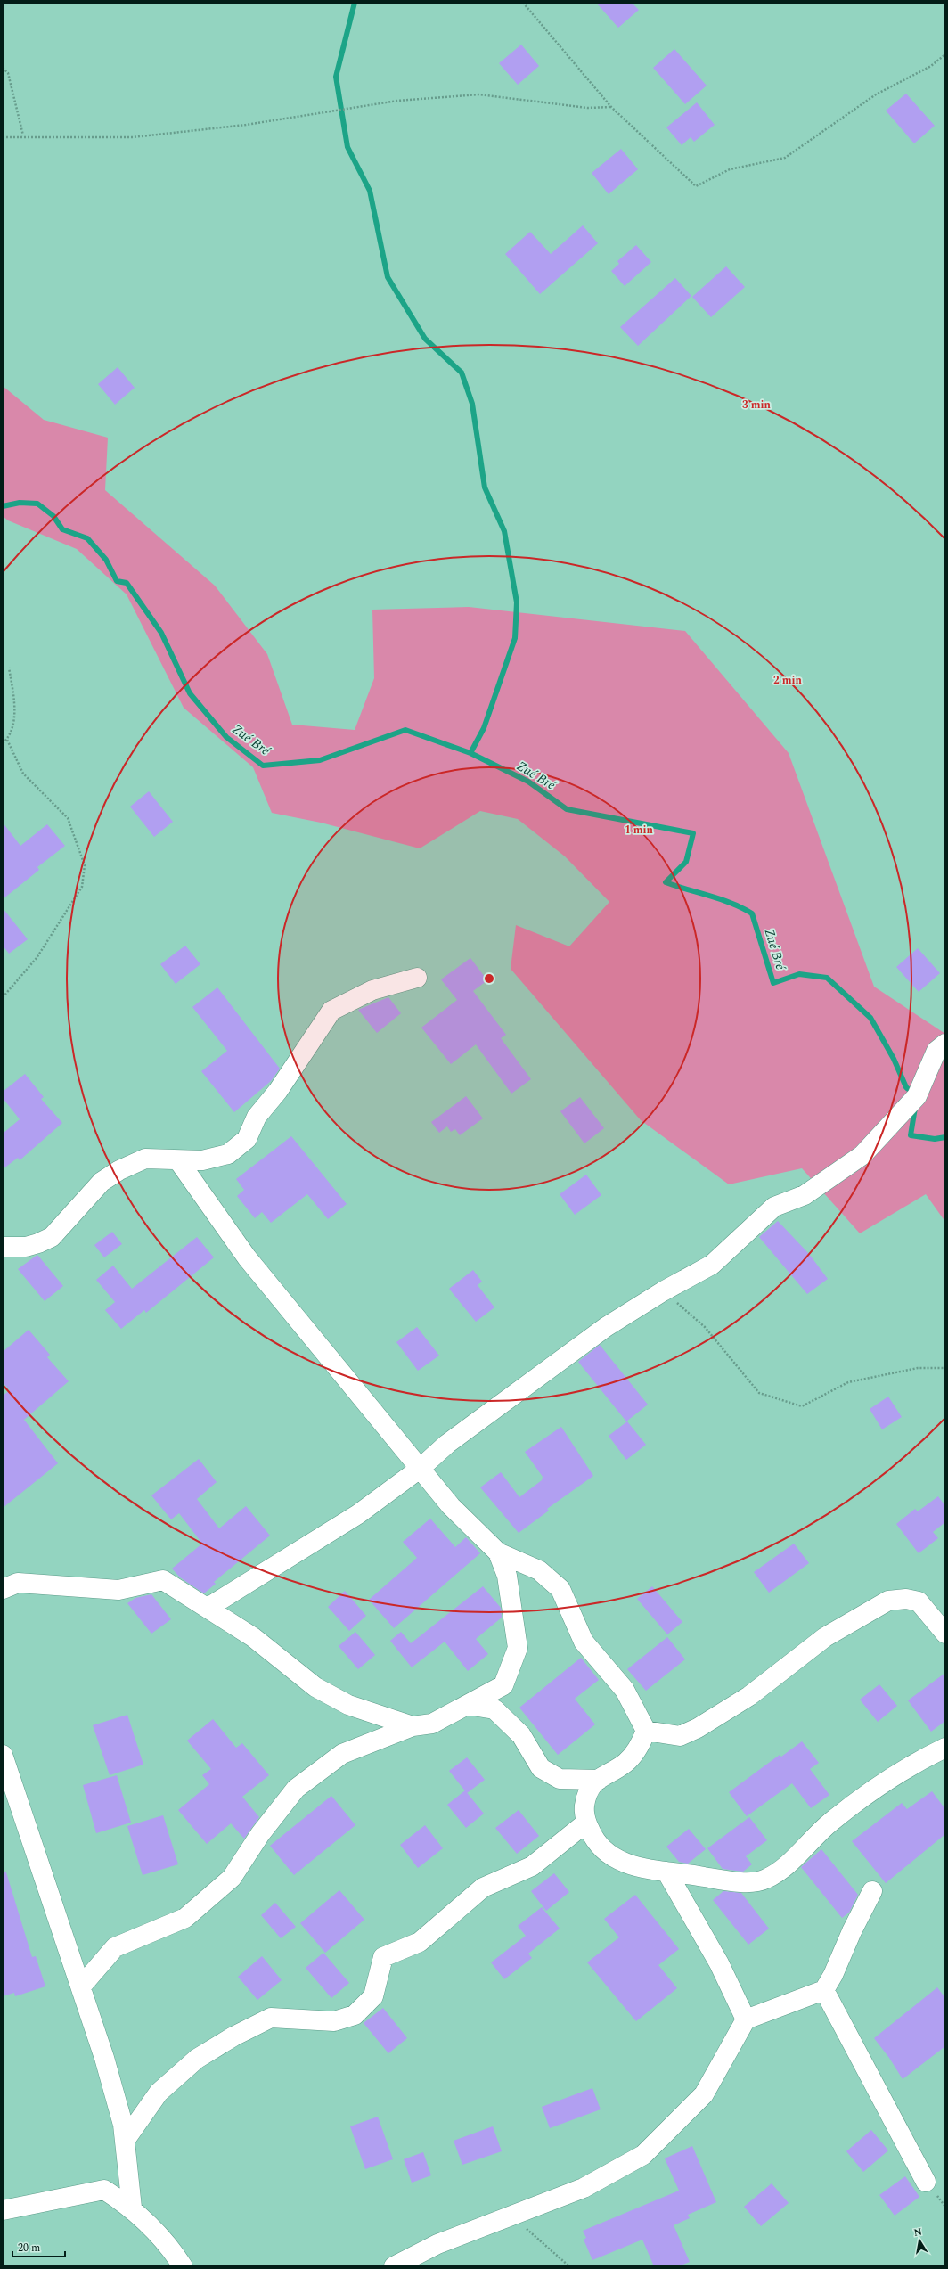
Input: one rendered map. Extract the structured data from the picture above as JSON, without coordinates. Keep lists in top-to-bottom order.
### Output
{
  "water": ["Zué Bré"],
  "scale_bar": "20 m",
  "north": "top",
  "rings": ["3 min", "2 min", "1 min"]
}
